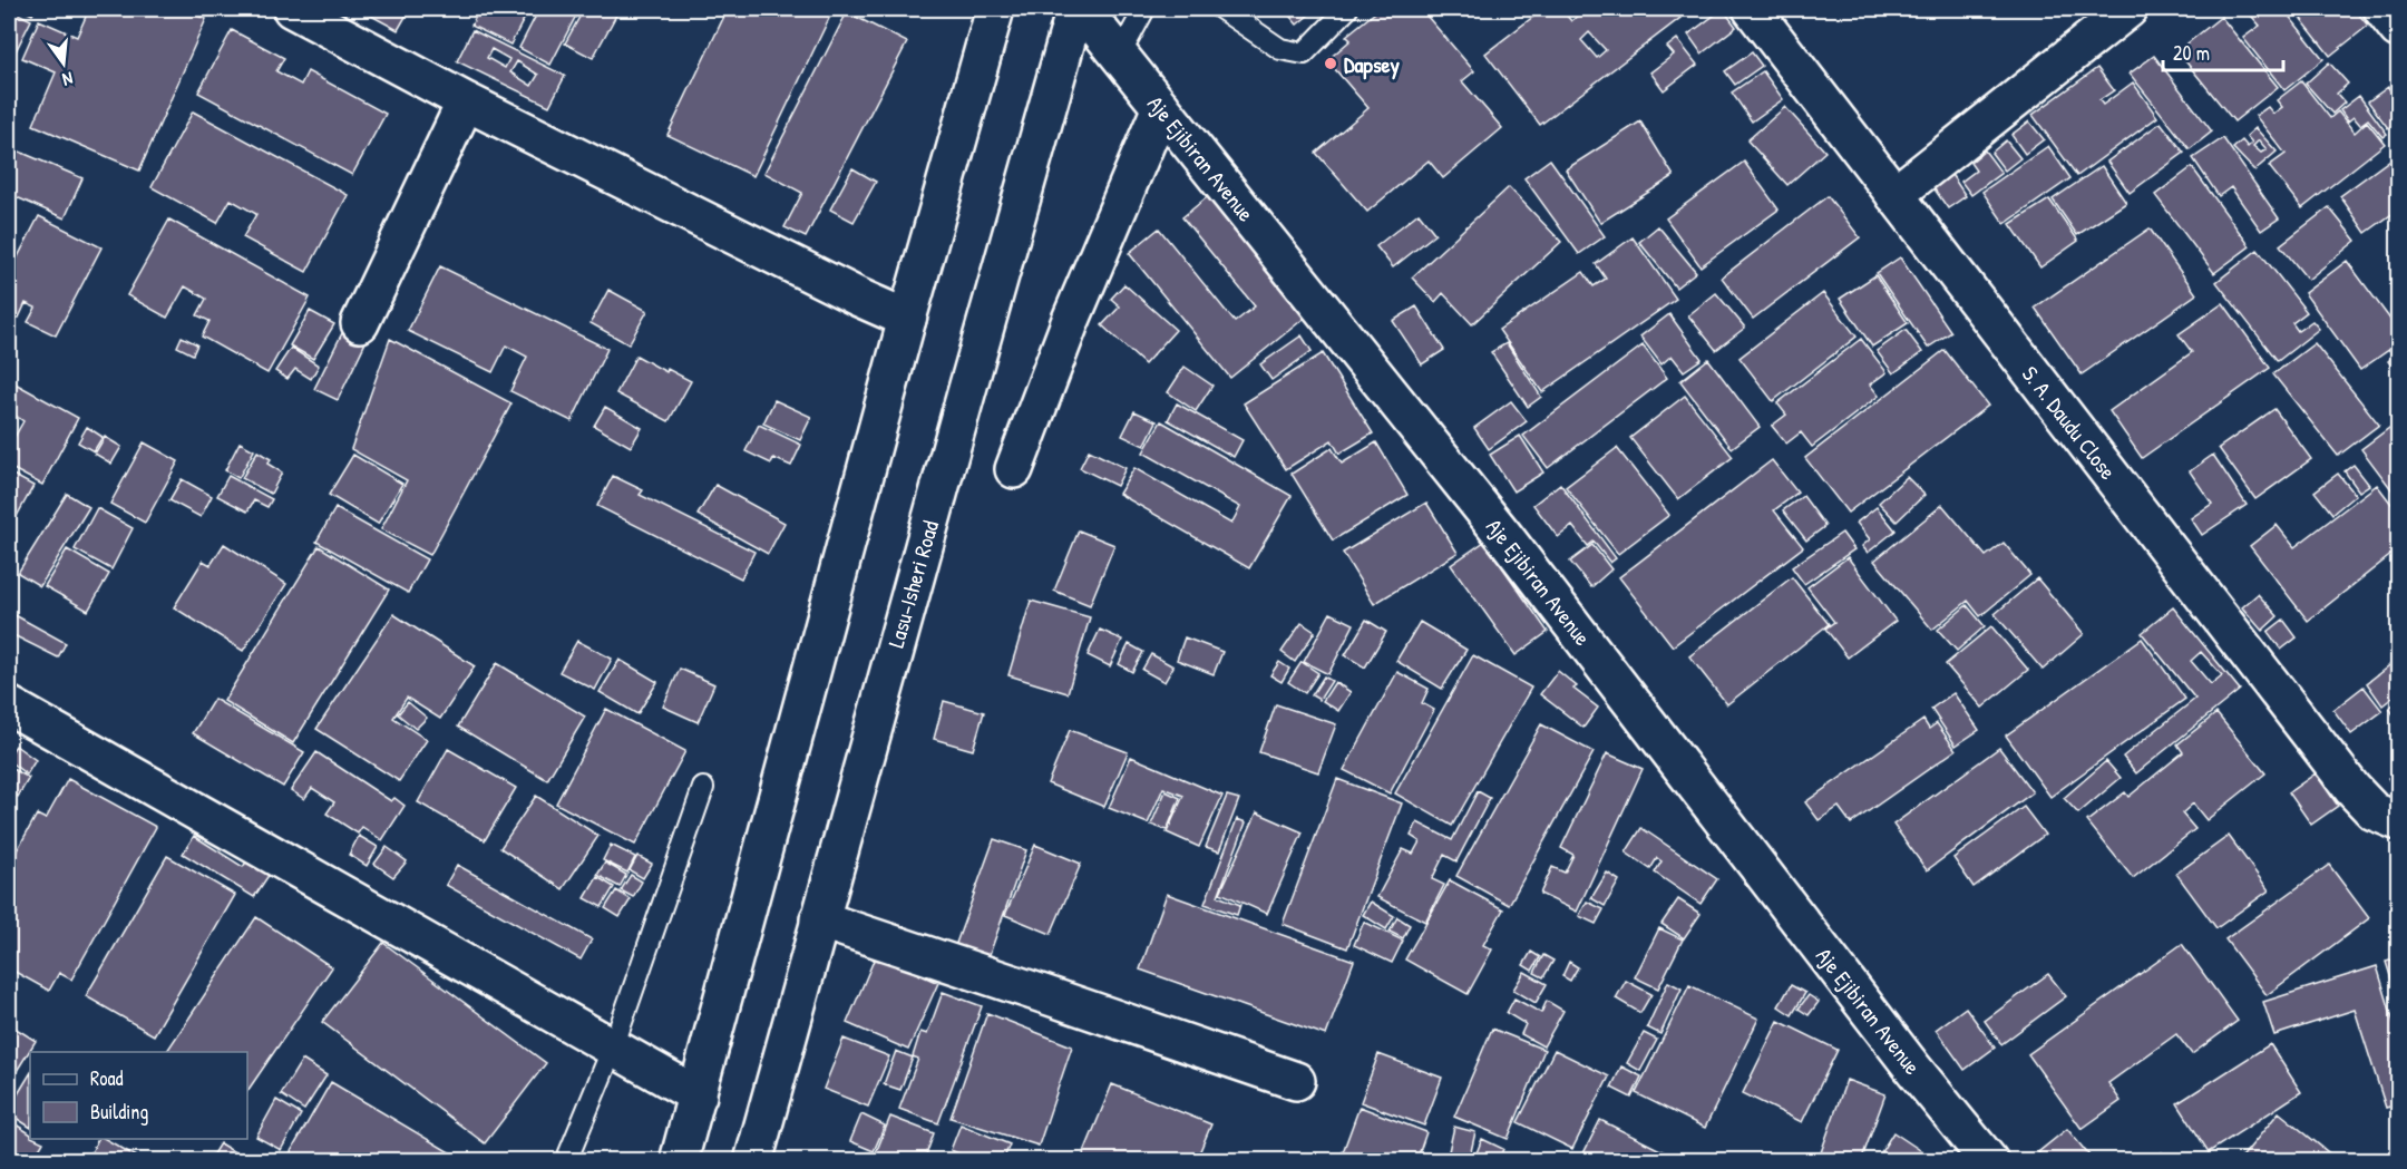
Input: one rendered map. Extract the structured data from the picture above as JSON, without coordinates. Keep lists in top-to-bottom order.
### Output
{
  "streets": {
    "street": ["Aje Ejibiran Avenue", "S. A. Daudu Close", "Lasu-Isheri Road"]
  },
  "places": ["Dapsey"],
  "legend": ["Road", "Building"],
  "scale_bar": "20 m",
  "north": "bottom"
}
